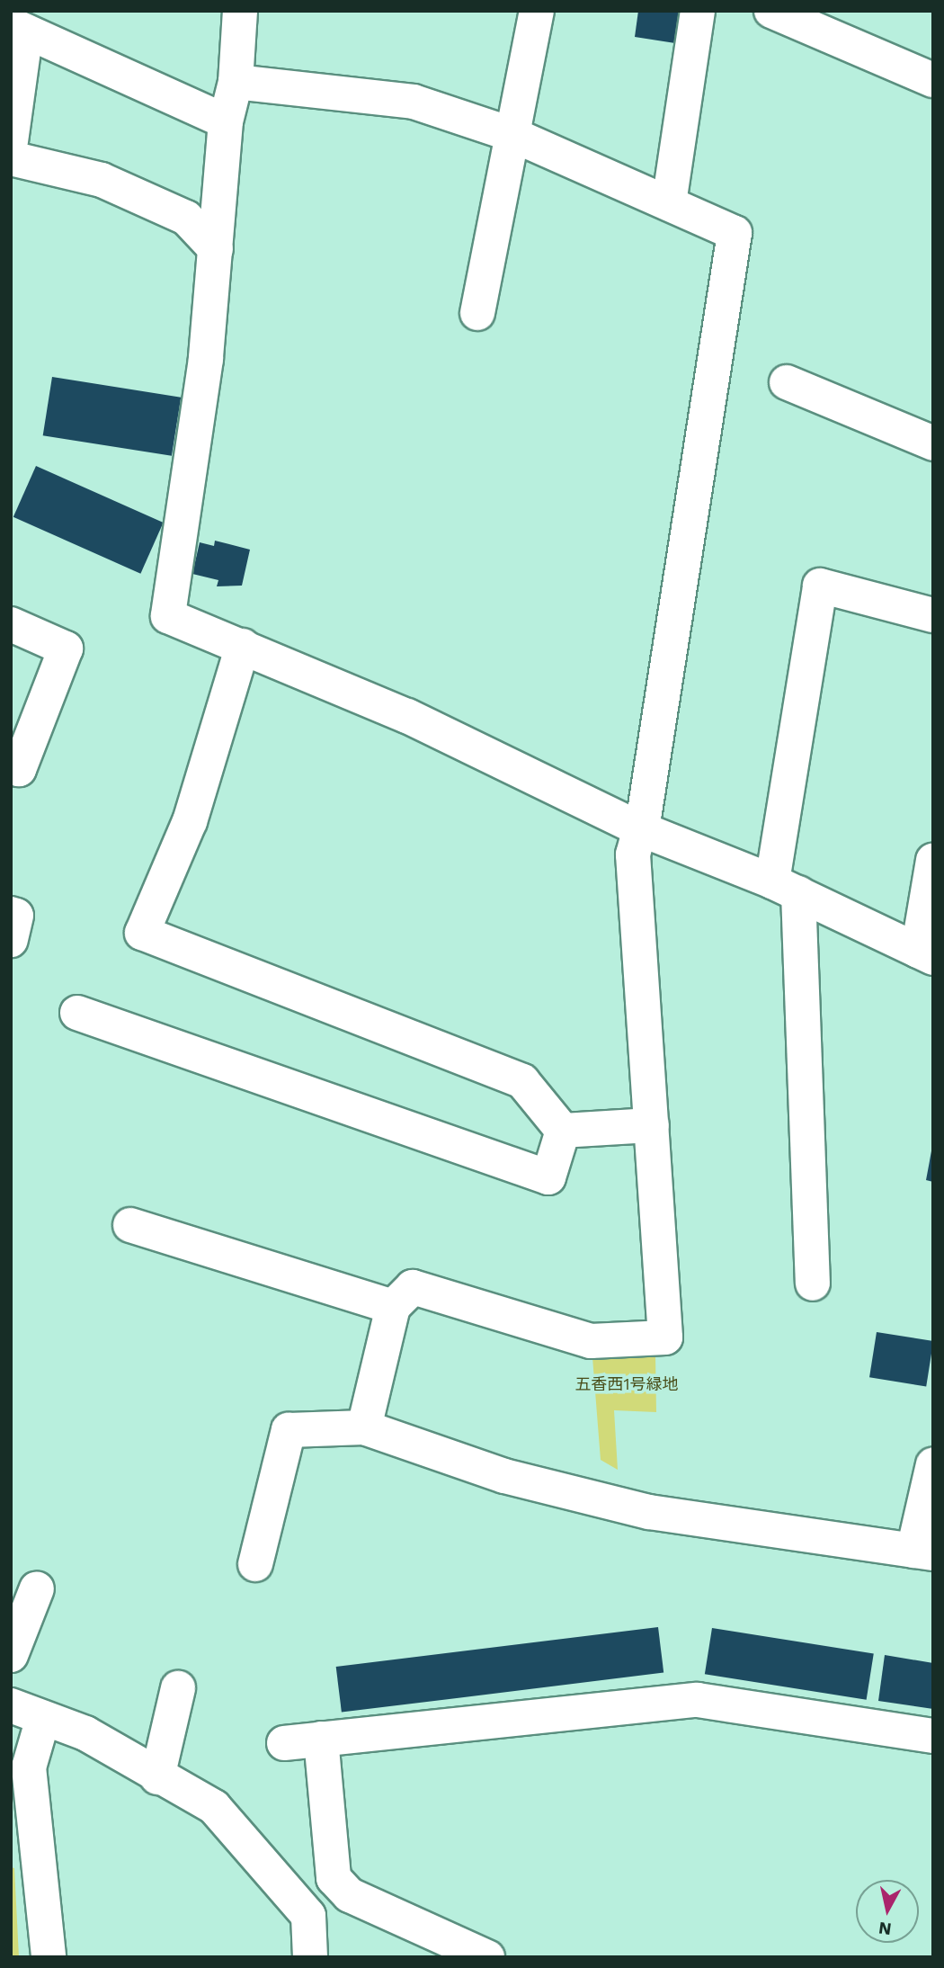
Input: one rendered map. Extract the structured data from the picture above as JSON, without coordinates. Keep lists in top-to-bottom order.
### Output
{
  "parks": ["五香西1号緑地"],
  "north": "bottom"
}
